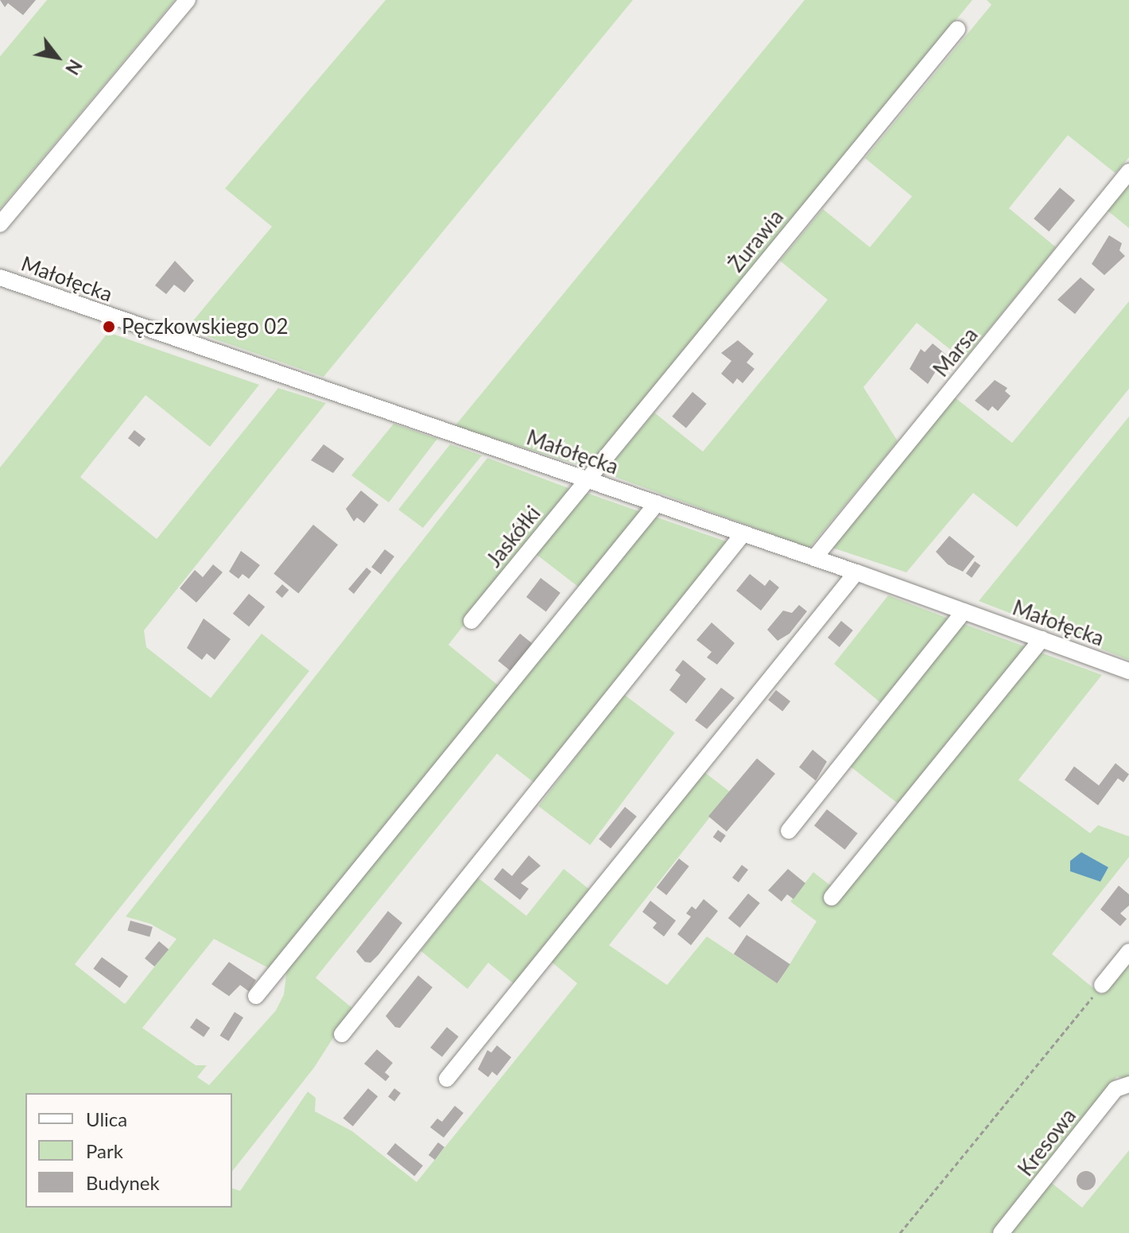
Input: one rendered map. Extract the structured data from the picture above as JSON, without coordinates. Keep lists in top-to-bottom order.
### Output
{
  "streets": {
    "street": [
      "Żurawia",
      "Małołęcka",
      "Marsa",
      "Jaskółki",
      "Kresowa"
    ]
  },
  "crossings": [
    ["Żurawia", "Małołęcka"],
    ["Żurawia", "Jaskółki"],
    ["Małołęcka", "Marsa"],
    ["Małołęcka", "Jaskółki"]
  ],
  "places": ["Pęczkowskiego 02"],
  "legend": ["Ulica", "Park", "Budynek"],
  "north": "bottom right"
}
